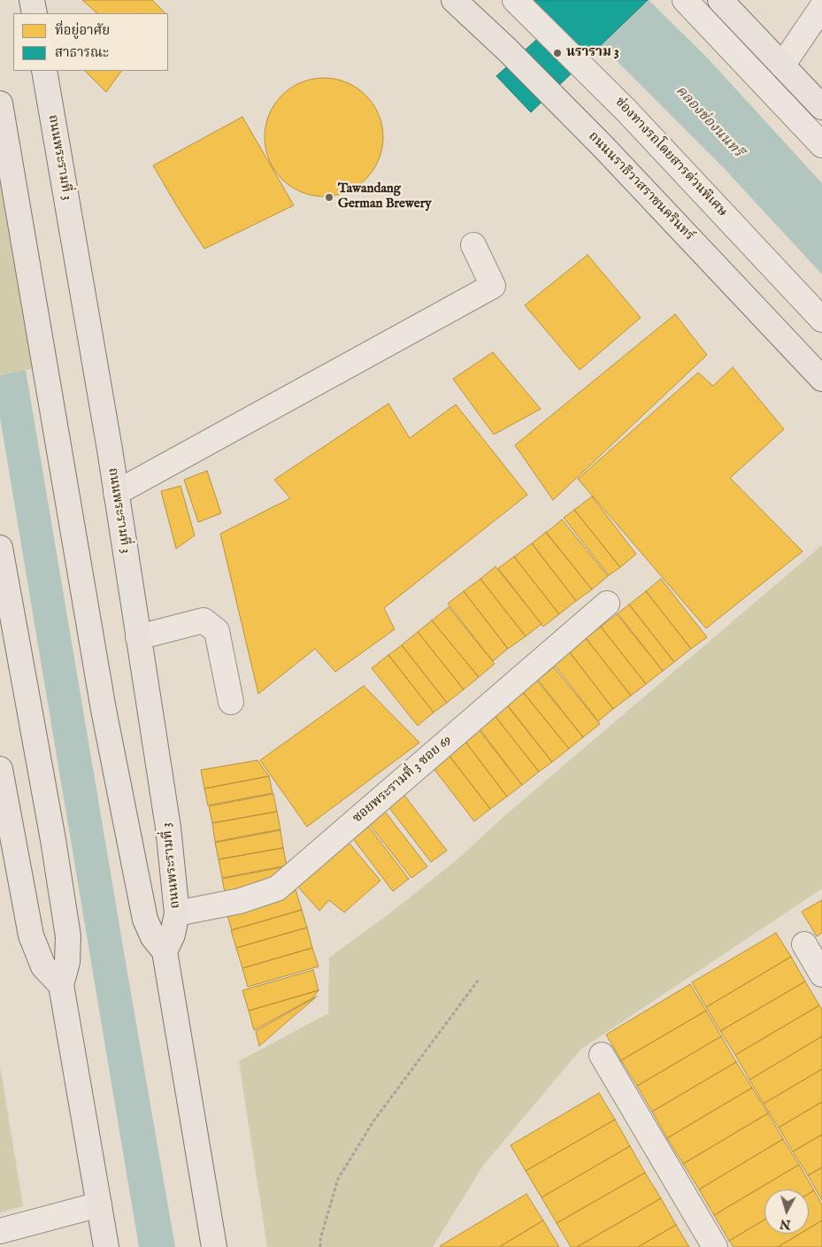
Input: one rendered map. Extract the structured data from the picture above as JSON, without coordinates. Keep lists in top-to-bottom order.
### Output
{
  "streets": {
    "main road": ["ถนนพระรามที่ 3", "ถนนนราธิวาสราชนครินทร์"],
    "street": ["ช่องทางรถโดยสารด่วนพิเศษ", "ซอยพระรามที่ 3 ซอย 69"]
  },
  "crossings": [
    ["ถนนพระรามที่ 3", "ซอยพระรามที่ 3 ซอย 69"]
  ],
  "water": ["คลองช่องนนทรี"],
  "places": ["นราราม 3", "Tawandang German Brewery"],
  "legend": ["ที่อยู่อาศัย", "สาธารณะ"],
  "north": "bottom"
}
